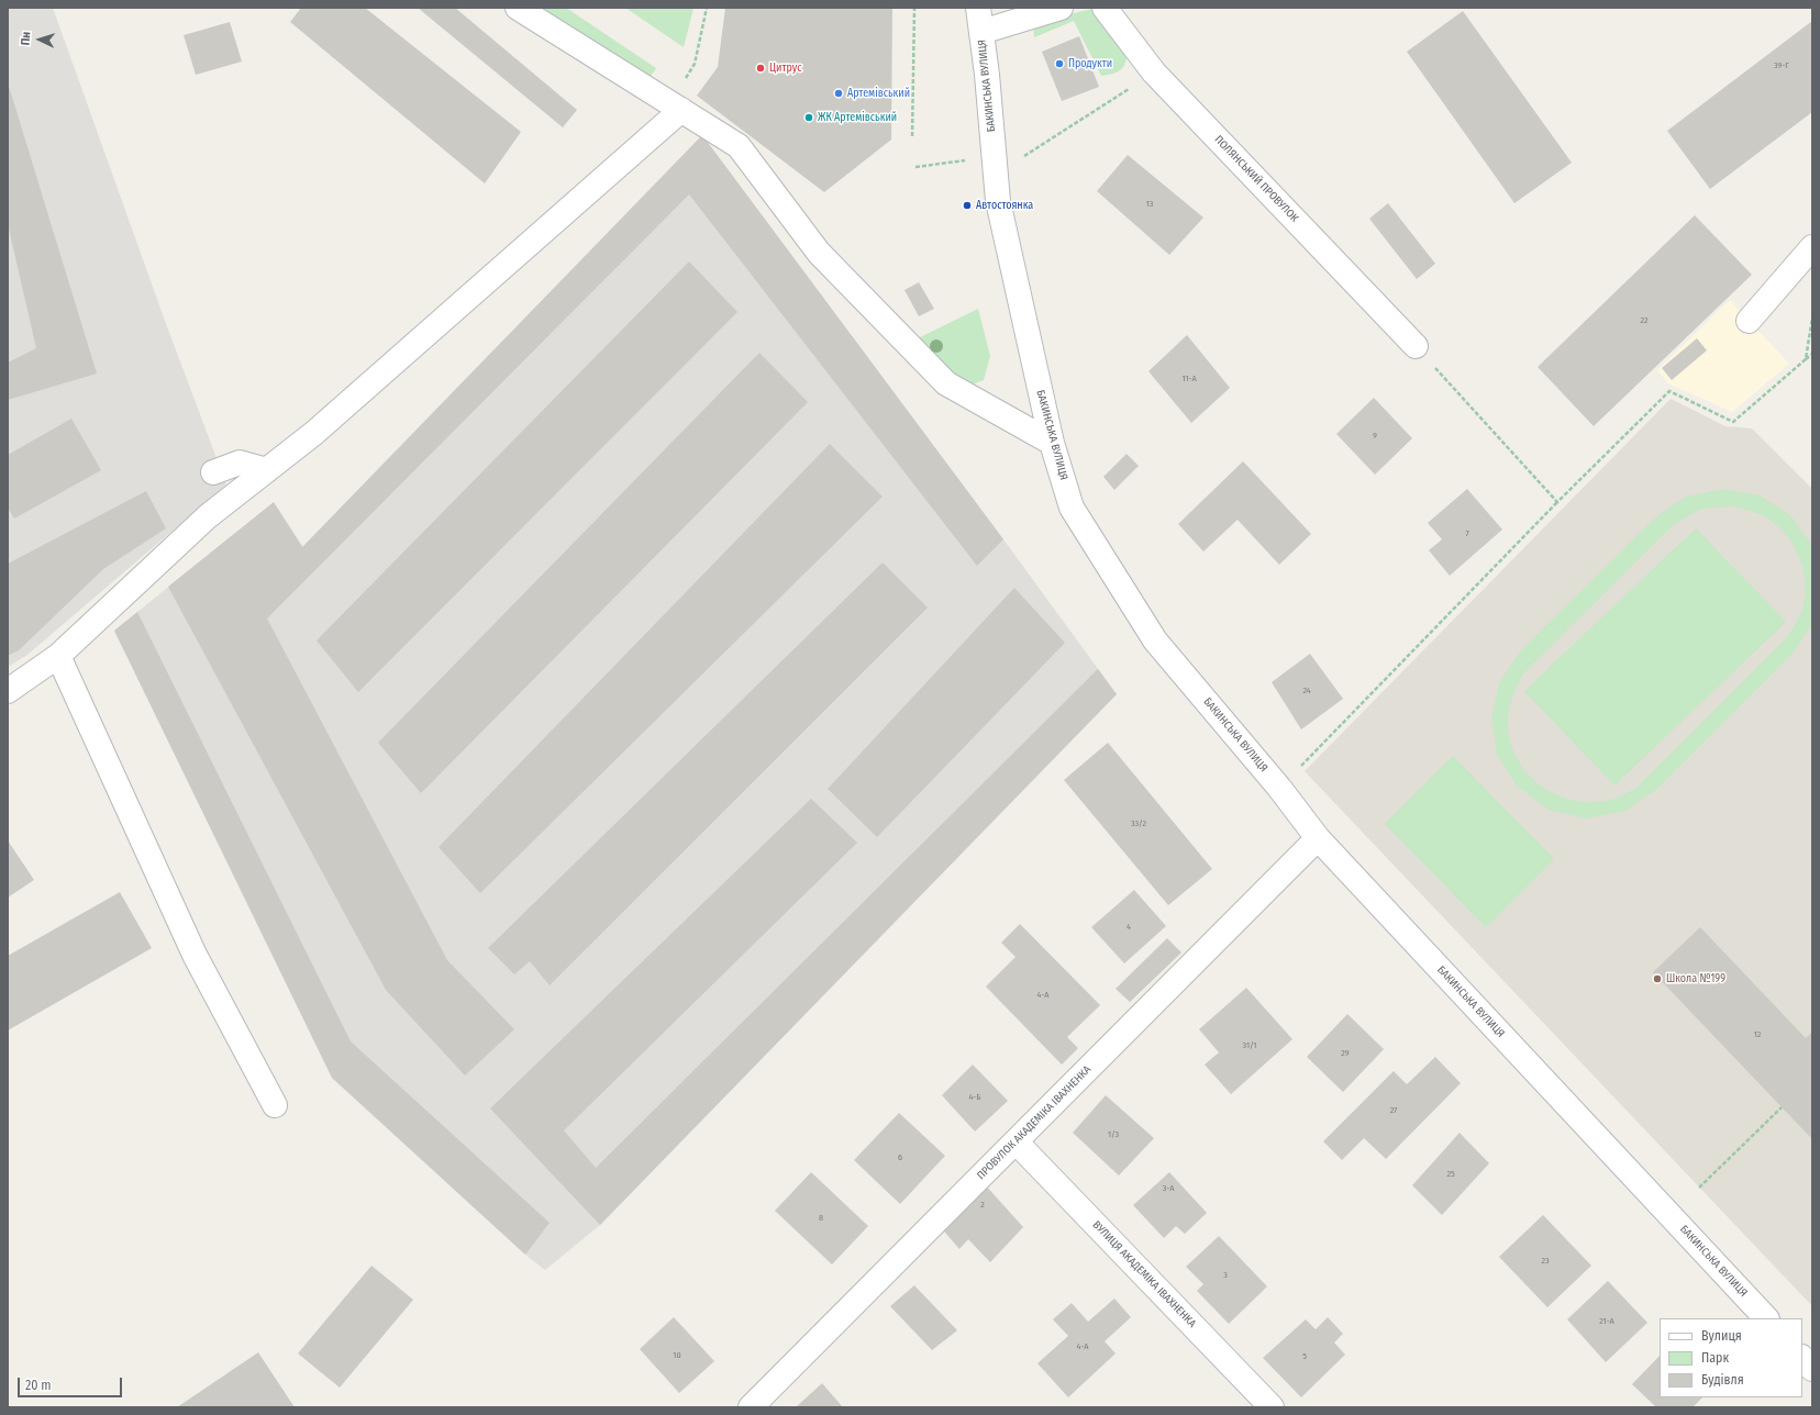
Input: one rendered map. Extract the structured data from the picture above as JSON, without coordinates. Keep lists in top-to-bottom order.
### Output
{
  "streets": {
    "street": [
      "БАКИНСЬКА ВУЛИЦЯ",
      "ПОЛЯНСЬКИЙ ПРОВУЛОК",
      "ПРОВУЛОК АКАДЕМІКА ІВАХНЕНКА",
      "ВУЛИЦЯ АКАДЕМІКА ІВАХНЕНКА"
    ]
  },
  "crossings": [
    ["БАКИНСЬКА ВУЛИЦЯ", "ПРОВУЛОК АКАДЕМІКА ІВАХНЕНКА"],
    ["ПРОВУЛОК АКАДЕМІКА ІВАХНЕНКА", "ВУЛИЦЯ АКАДЕМІКА ІВАХНЕНКА"]
  ],
  "places": [
    "Продукти",
    "Цитрус",
    "Артемівський",
    "ЖК Артемівський",
    "Автостоянка",
    "Школа №199"
  ],
  "house_numbers": [
    "39-Г",
    "13",
    "22",
    "11-А",
    "9",
    "7",
    "24",
    "33/2",
    "4",
    "4-А",
    "12",
    "31/1",
    "29",
    "4-Б",
    "27",
    "1/3",
    "6",
    "25",
    "3-А",
    "2",
    "8",
    "23",
    "3",
    "21-А",
    "4-А",
    "10",
    "5"
  ],
  "legend": ["Вулиця", "Парк", "Будівля"],
  "scale_bar": "20 m",
  "north": "left"
}
